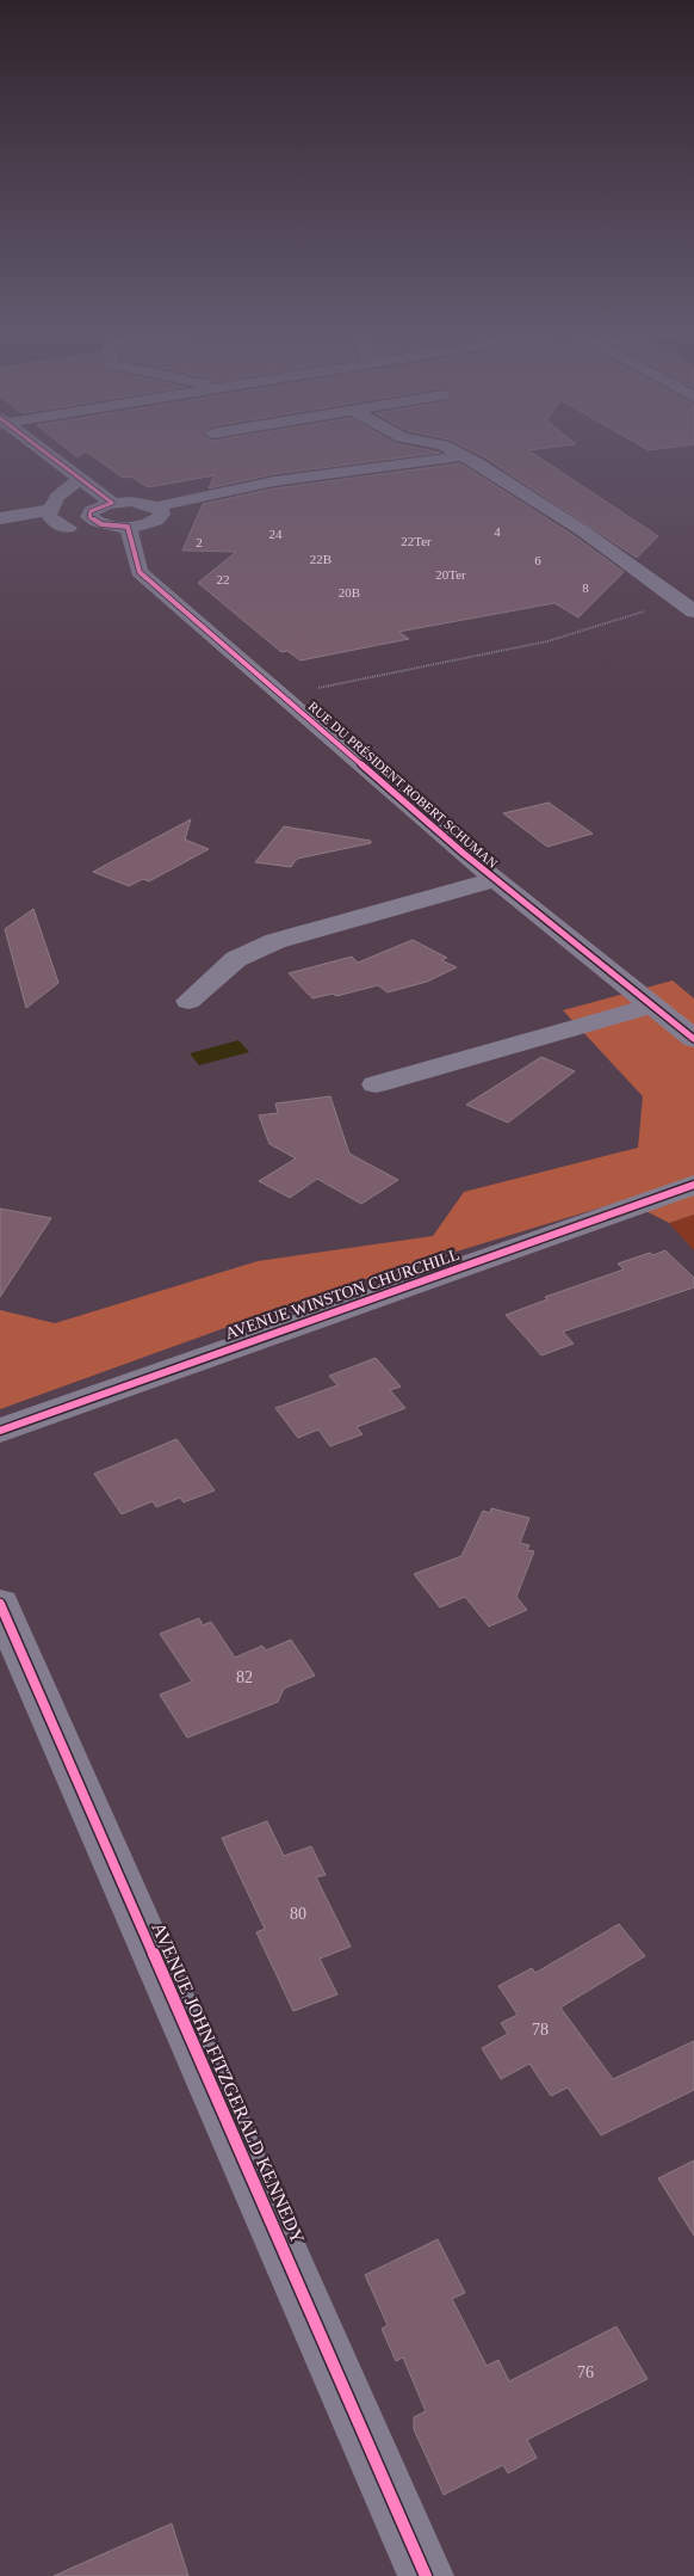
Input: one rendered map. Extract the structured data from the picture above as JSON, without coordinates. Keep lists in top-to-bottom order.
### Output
{
  "streets": {
    "street": ["RUE DU PRÉSIDENT ROBERT SCHUMAN", "AVENUE WINSTON CHURCHILL", "AVENUE JOHN FITZGERALD KENNEDY"]
  },
  "house_numbers": [
    "4",
    "24",
    "22Ter",
    "2",
    "22B",
    "6",
    "20Ter",
    "22",
    "8",
    "20B",
    "82",
    "80",
    "78",
    "76"
  ]
}
